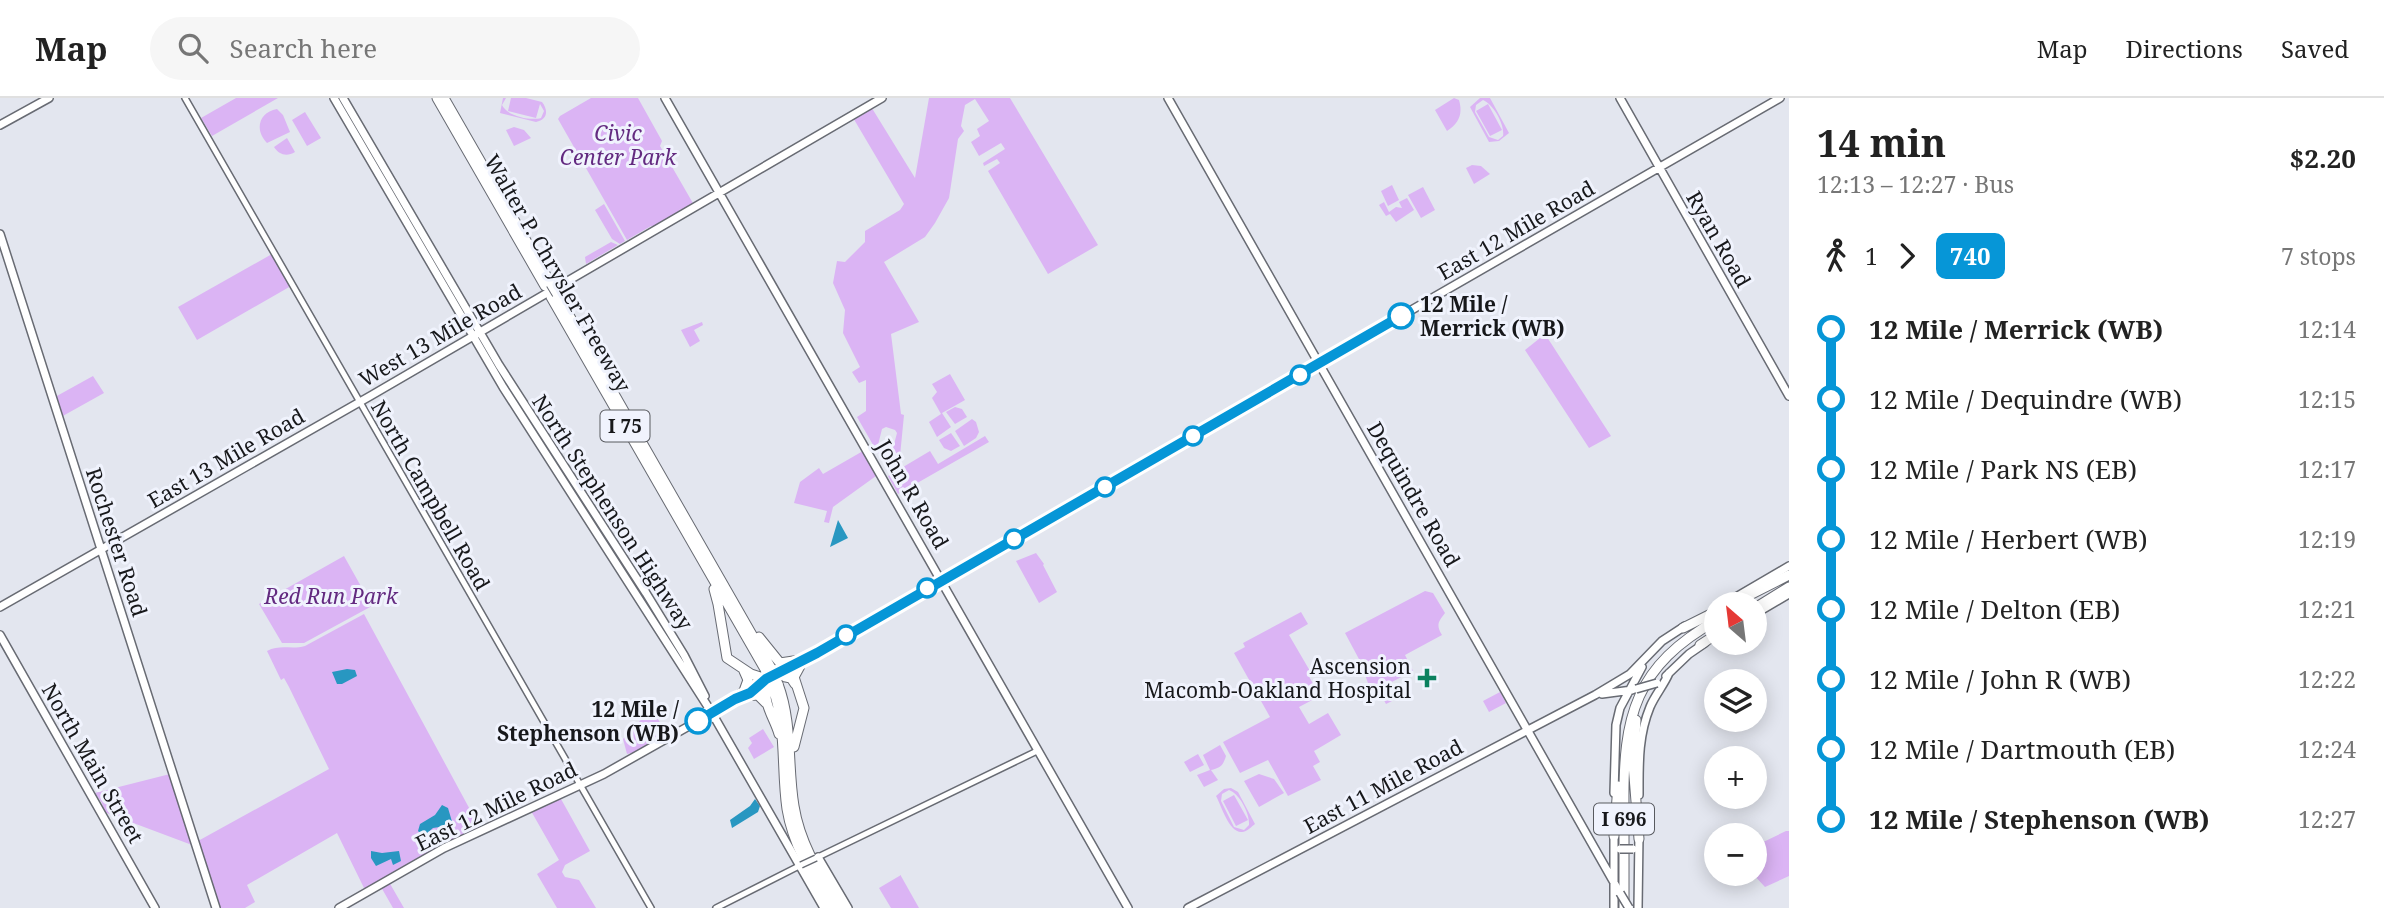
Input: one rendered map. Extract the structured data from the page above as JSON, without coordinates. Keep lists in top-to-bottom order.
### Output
{
  "streets": {
    "highway": ["Walter P. Chrysler Freeway", "I 75", "I 696"],
    "main road": [
      "East 12 Mile Road",
      "Ryan Road",
      "West 13 Mile Road",
      "East 13 Mile Road",
      "John R Road",
      "Dequindre Road",
      "North Stephenson Highway",
      "Rochester Road",
      "North Main Street",
      "East 11 Mile Road"
    ],
    "street": ["North Campbell Road"]
  },
  "crossings": [
    ["East 12 Mile Road", "Ryan Road"],
    ["East 12 Mile Road", "Walter P. Chrysler Freeway"],
    ["East 12 Mile Road", "I 75"],
    ["East 12 Mile Road", "John R Road"],
    ["East 12 Mile Road", "Dequindre Road"],
    ["East 12 Mile Road", "North Campbell Road"],
    ["East 12 Mile Road", "North Stephenson Highway"],
    ["Walter P. Chrysler Freeway", "I 75"],
    ["West 13 Mile Road", "East 13 Mile Road"],
    ["West 13 Mile Road", "John R Road"],
    ["West 13 Mile Road", "North Campbell Road"],
    ["West 13 Mile Road", "North Stephenson Highway"],
    ["East 13 Mile Road", "North Campbell Road"],
    ["East 13 Mile Road", "Rochester Road"],
    ["Dequindre Road", "East 11 Mile Road"],
    ["Dequindre Road", "I 696"]
  ],
  "parks": ["Civic Center Park", "Red Run Park"],
  "places": {
    "other": ["12 Mile / Merrick (WB)", "12 Mile / Stephenson (WB)"],
    "health": ["Ascension Macomb-Oakland Hospital"]
  },
  "lines": ["bus line 740"],
  "north": "top left",
  "page": {
    "header": "Map",
    "search": "Search here",
    "nav": ["Map", "Directions", "Saved"],
    "heading": ["14 min", "12:13 – 12:27 · Bus", "$2.20"],
    "legs": ["1", "740", "7 stops"],
    "list": [
      {
        "name": "12 Mile / Merrick (WB)",
        "value": "12:14"
      },
      {
        "name": "12 Mile / Dequindre (WB)",
        "value": "12:15"
      },
      {
        "name": "12 Mile / Park NS (EB)",
        "value": "12:17"
      },
      {
        "name": "12 Mile / Herbert (WB)",
        "value": "12:19"
      },
      {
        "name": "12 Mile / Delton (EB)",
        "value": "12:21"
      },
      {
        "name": "12 Mile / John R (WB)",
        "value": "12:22"
      },
      {
        "name": "12 Mile / Dartmouth (EB)",
        "value": "12:24"
      },
      {
        "name": "12 Mile / Stephenson (WB)",
        "value": "12:27"
      }
    ],
    "map_buttons": ["+", "−"]
  }
}
